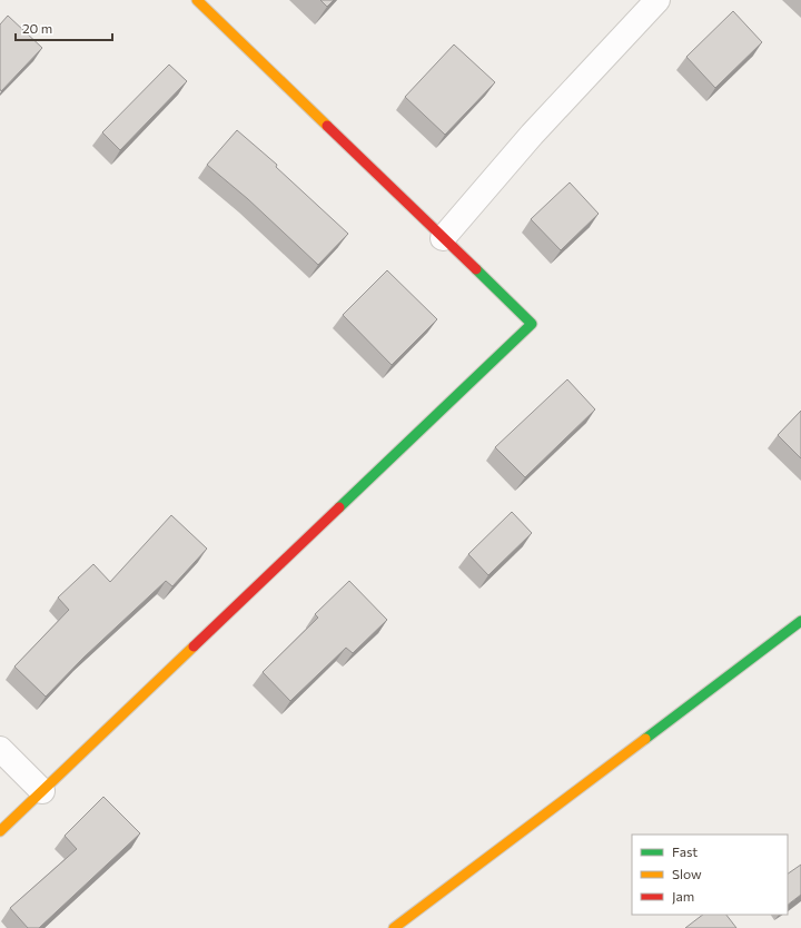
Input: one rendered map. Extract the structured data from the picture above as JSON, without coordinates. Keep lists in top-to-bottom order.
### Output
{
  "legend": ["Fast", "Slow", "Jam"],
  "scale_bar": "20 m"
}
